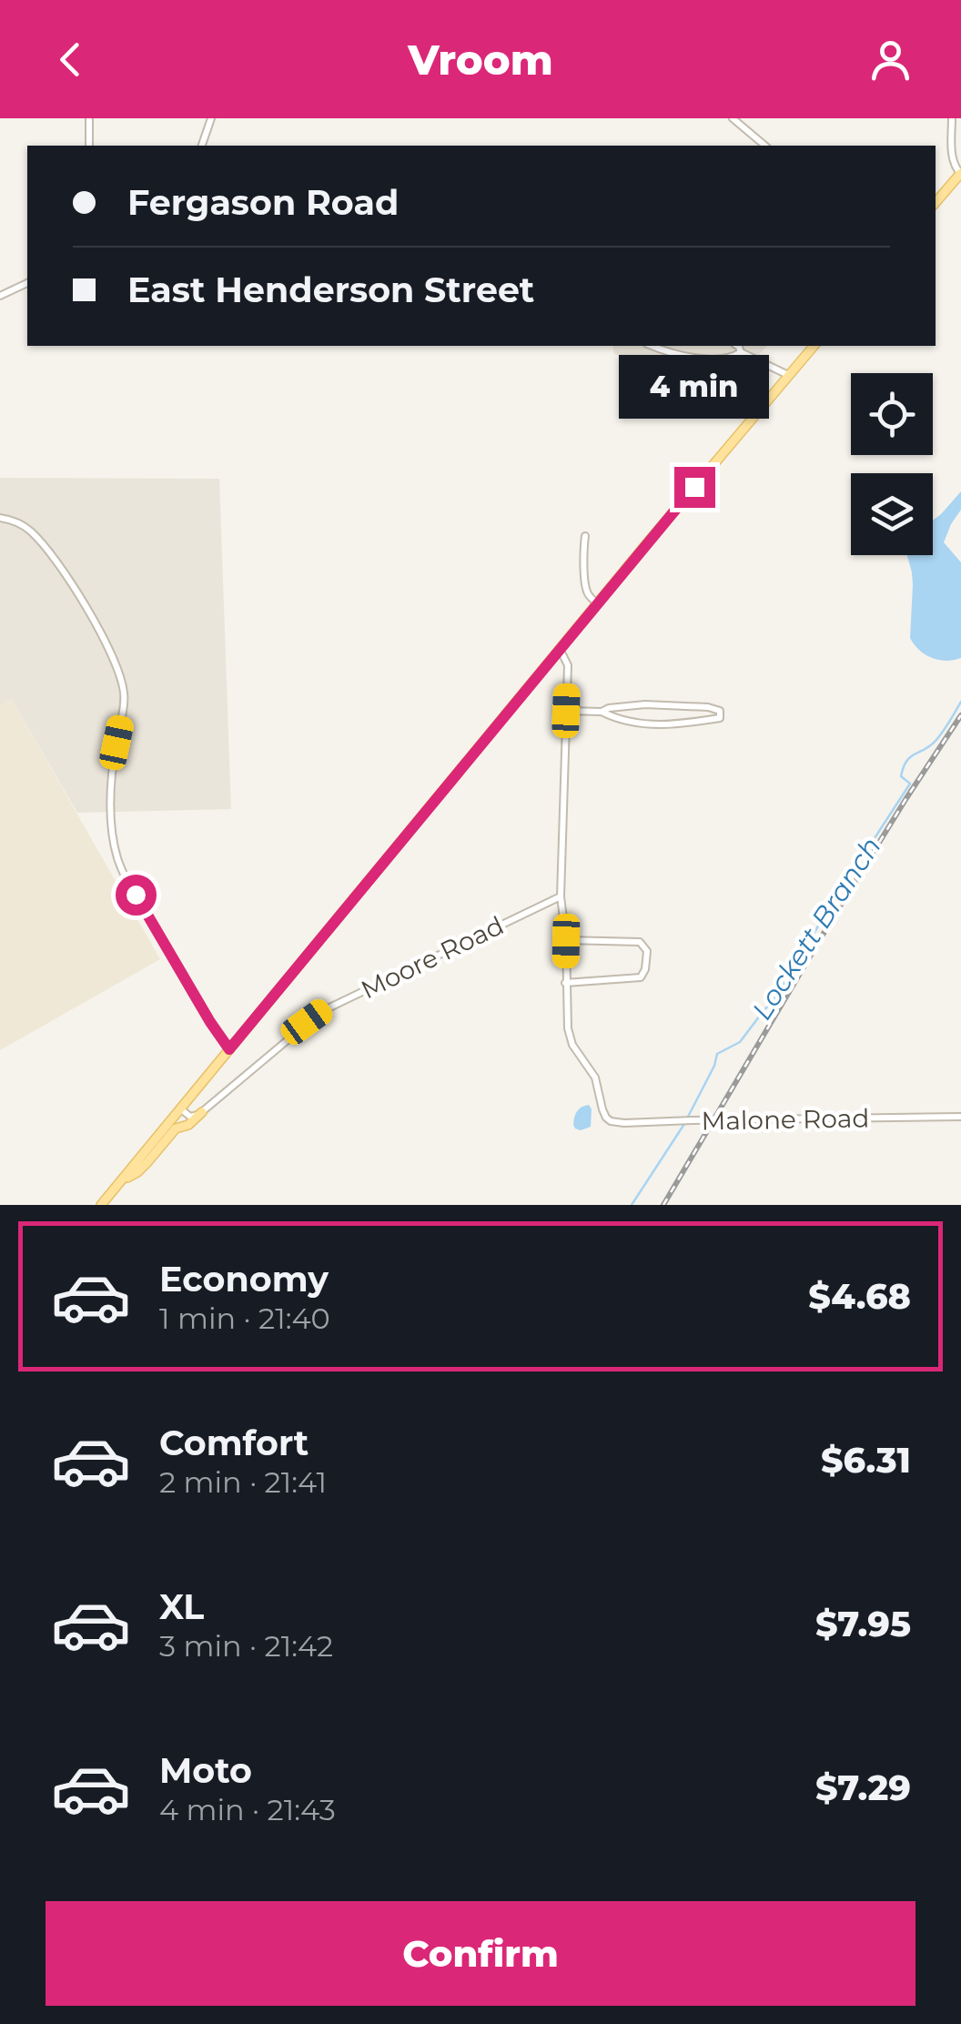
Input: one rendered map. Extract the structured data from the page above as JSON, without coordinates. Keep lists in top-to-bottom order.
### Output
{
  "streets": {
    "street": ["Moore Road", "Malone Road"]
  },
  "water": ["Lockett Branch"],
  "page": {
    "header": "Vroom",
    "banner": ["Fergason Road", "East Henderson Street"],
    "bubble": "4 min",
    "list": [
      {
        "name": "Economy",
        "note": "1 min · 21:40",
        "value": "$4.68"
      },
      {
        "name": "Comfort",
        "note": "2 min · 21:41",
        "value": "$6.31"
      },
      {
        "name": "XL",
        "note": "3 min · 21:42",
        "value": "$7.95"
      },
      {
        "name": "Moto",
        "note": "4 min · 21:43",
        "value": "$7.29"
      }
    ],
    "buttons": "Confirm"
  }
}
